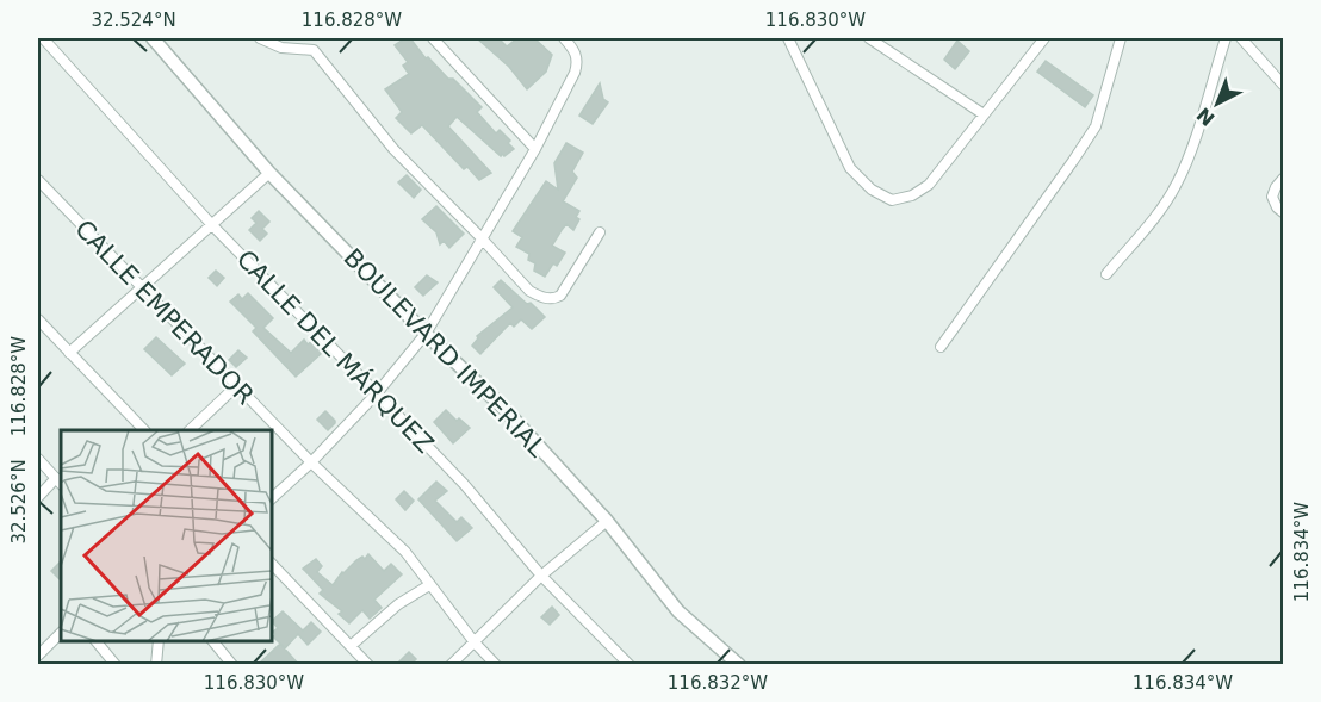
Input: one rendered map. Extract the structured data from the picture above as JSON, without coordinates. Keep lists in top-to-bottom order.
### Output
{
  "streets": {
    "street": ["CALLE EMPERADOR", "CALLE DEL MÁRQUEZ", "BOULEVARD IMPERIAL"]
  },
  "north": "bottom left",
  "coordinates": [
    "32.524°N",
    "116.828°W",
    "116.830°W",
    "32.526°N",
    "116.834°W",
    "116.832°W"
  ]
}
